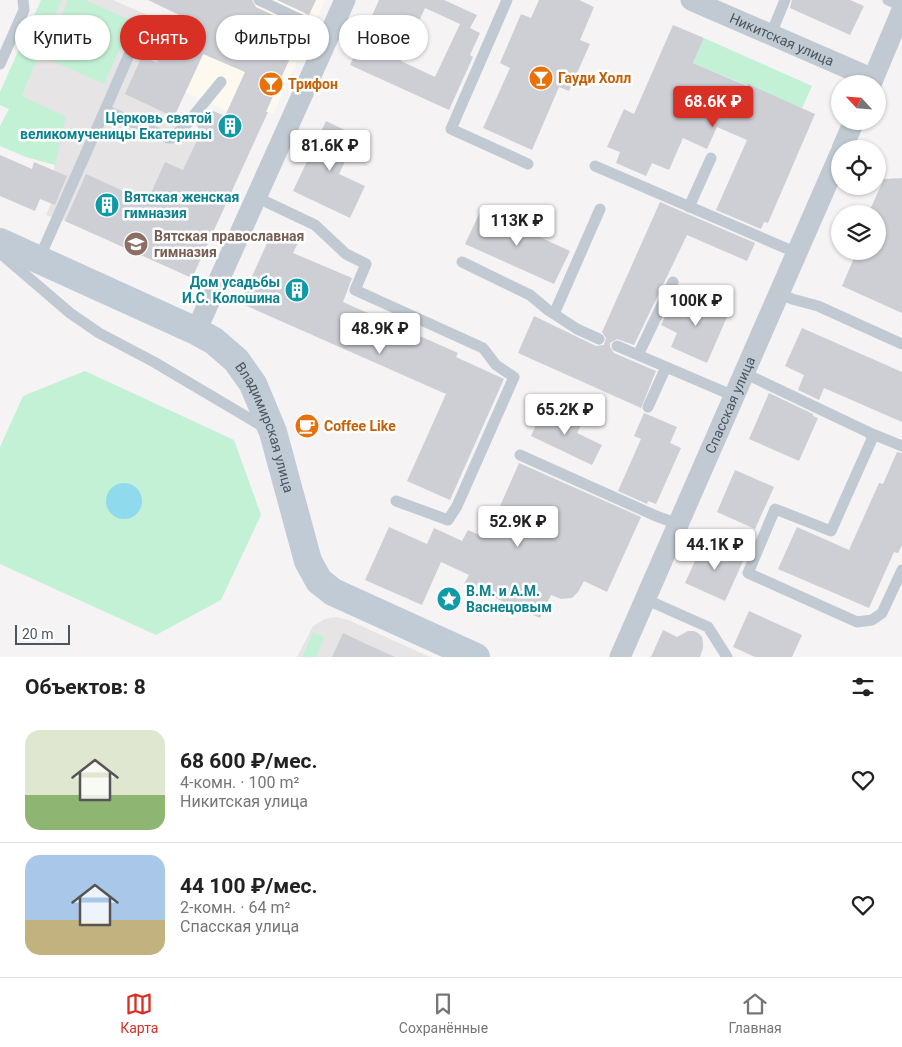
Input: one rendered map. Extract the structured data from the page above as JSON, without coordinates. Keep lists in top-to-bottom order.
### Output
{
  "streets": {
    "main road": ["Владимирская улица"],
    "street": ["Никитская улица", "Спасская улица"]
  },
  "places": {
    "bar": ["Гауди Холл", "Трифон"],
    "building": ["Церковь святой великомученицы Екатерины", "Вятская женская гимназия", "Дом усадьбы И.С. Колошина"],
    "school or university": ["Вятская православная гимназия"],
    "cafe": ["Coffee Like"],
    "place": ["В.М. и А.М. Васнецовым"]
  },
  "scale_bar": "20 m",
  "north": "top left",
  "page": {
    "chip": [
      "Купить",
      "Снять",
      "Фильтры",
      "Новое"
    ],
    "price": [
      "68.6K ₽",
      "81.6K ₽",
      "113K ₽",
      "100K ₽",
      "48.9K ₽",
      "65.2K ₽",
      "52.9K ₽",
      "44.1K ₽"
    ],
    "scale": "20 m",
    "heading": "Объектов: 8",
    "list": [
      {
        "name": "68 600 ₽/мес.",
        "note": "4-комн. · 100 m² · Никитская улица"
      },
      {
        "name": "44 100 ₽/мес.",
        "note": "2-комн. · 64 m² · Спасская улица"
      }
    ],
    "tabs": ["Карта", "Сохранённые", "Главная"]
  }
}
